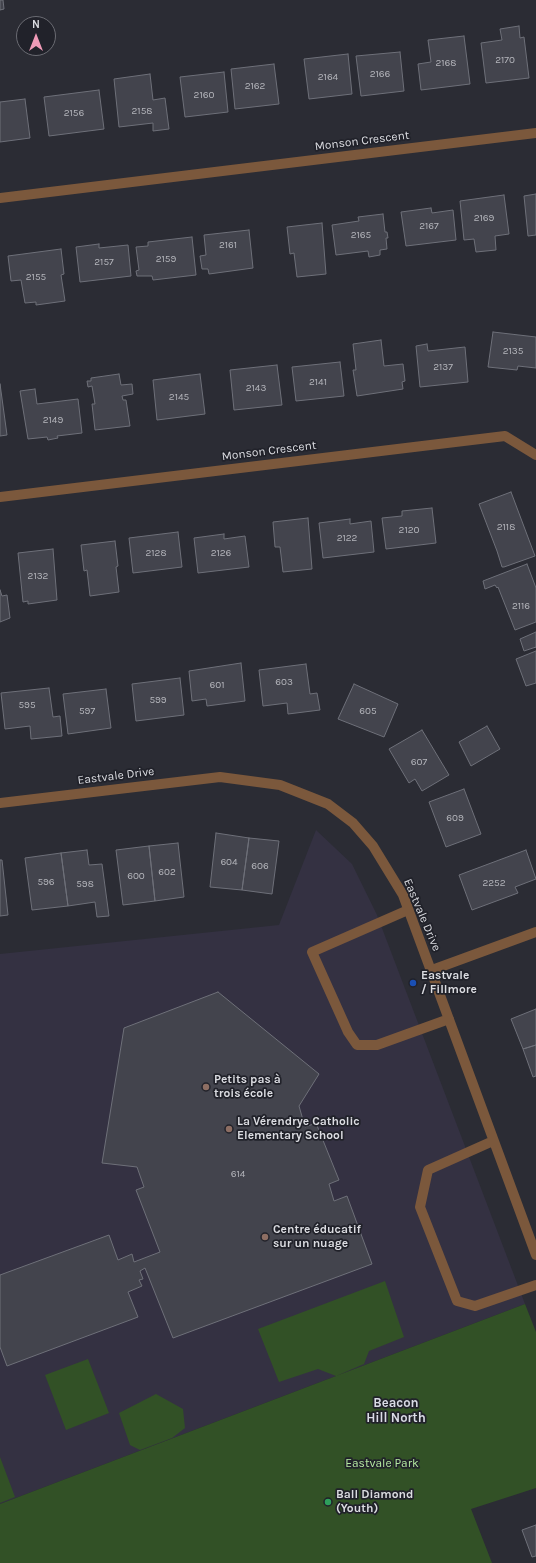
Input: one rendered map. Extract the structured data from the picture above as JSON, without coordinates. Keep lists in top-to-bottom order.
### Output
{
  "streets": {
    "street": ["Monson Crescent", "Eastvale Drive"]
  },
  "districts": ["Beacon Hill North"],
  "parks": ["Eastvale Park"],
  "places": [
    "Eastvale / Fillmore",
    "Petits pas à trois école",
    "La Vérendrye Catholic Elementary School",
    "Centre éducatif sur un nuage",
    "Ball Diamond (Youth)"
  ],
  "house_numbers": [
    "2170",
    "2168",
    "2166",
    "2164",
    "2162",
    "2160",
    "2158",
    "2156",
    "2169",
    "2167",
    "2165",
    "2161",
    "2159",
    "2157",
    "2155",
    "2135",
    "2137",
    "2141",
    "2143",
    "2145",
    "2149",
    "2118",
    "2120",
    "2122",
    "2128",
    "2126",
    "2132",
    "2116",
    "603",
    "601",
    "599",
    "595",
    "597",
    "605",
    "607",
    "609",
    "604",
    "606",
    "602",
    "600",
    "596",
    "2252",
    "598",
    "614"
  ],
  "north": "top"
}
